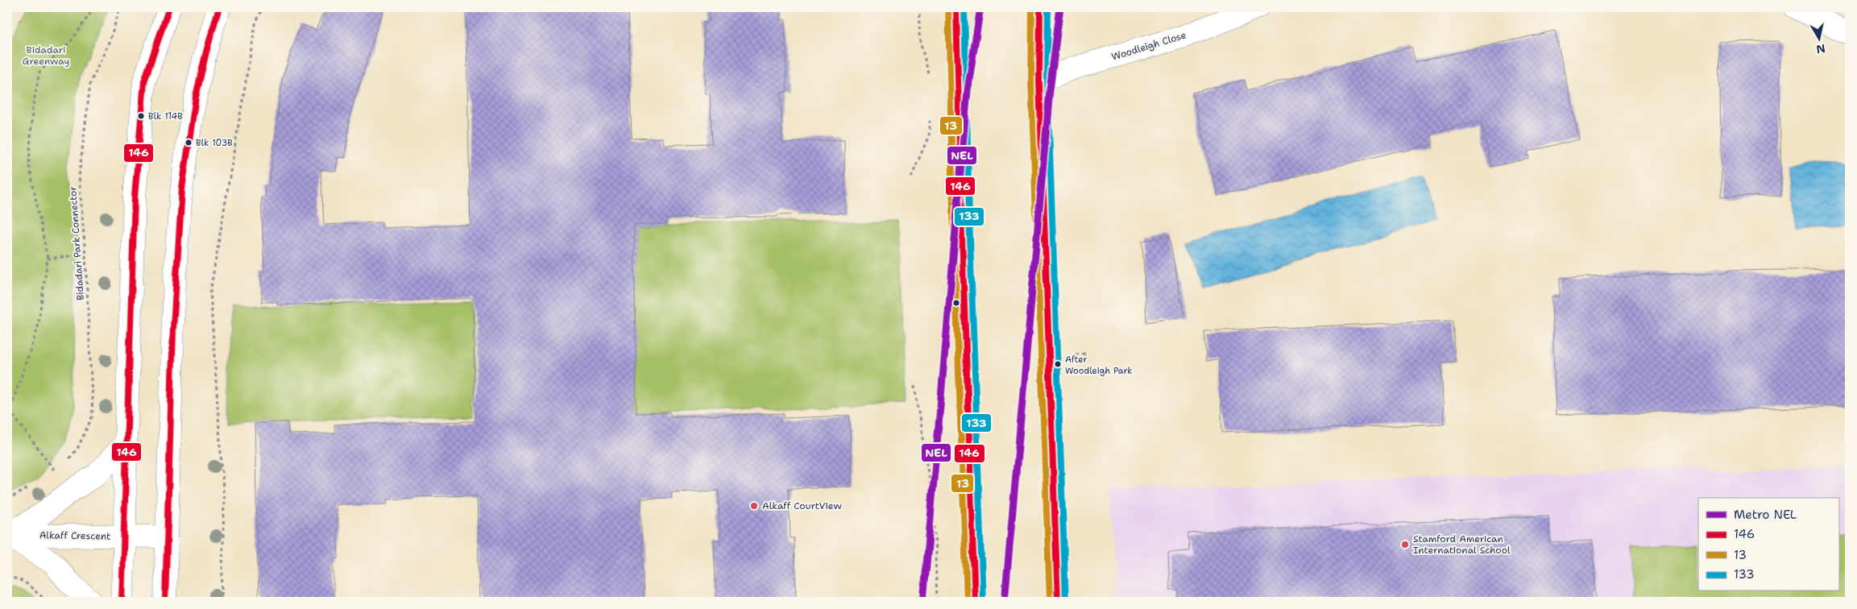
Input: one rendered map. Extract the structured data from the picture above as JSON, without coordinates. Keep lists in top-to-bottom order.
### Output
{
  "streets": {
    "street": ["Woodleigh Close", "Alkaff Crescent"],
    "path": ["Bidadari Park Connector"]
  },
  "parks": ["Bidadari Greenway"],
  "places": [
    "Blk 114B",
    "Blk 103B",
    "After Woodleigh Park",
    "Alkaff CourtView",
    "Stamford American International School"
  ],
  "lines": [
    "metro line NEL",
    "transit line 146",
    "transit line 13",
    "transit line 133"
  ],
  "legend": [
    "Metro NEL",
    "146",
    "13",
    "133"
  ],
  "north": "bottom"
}
